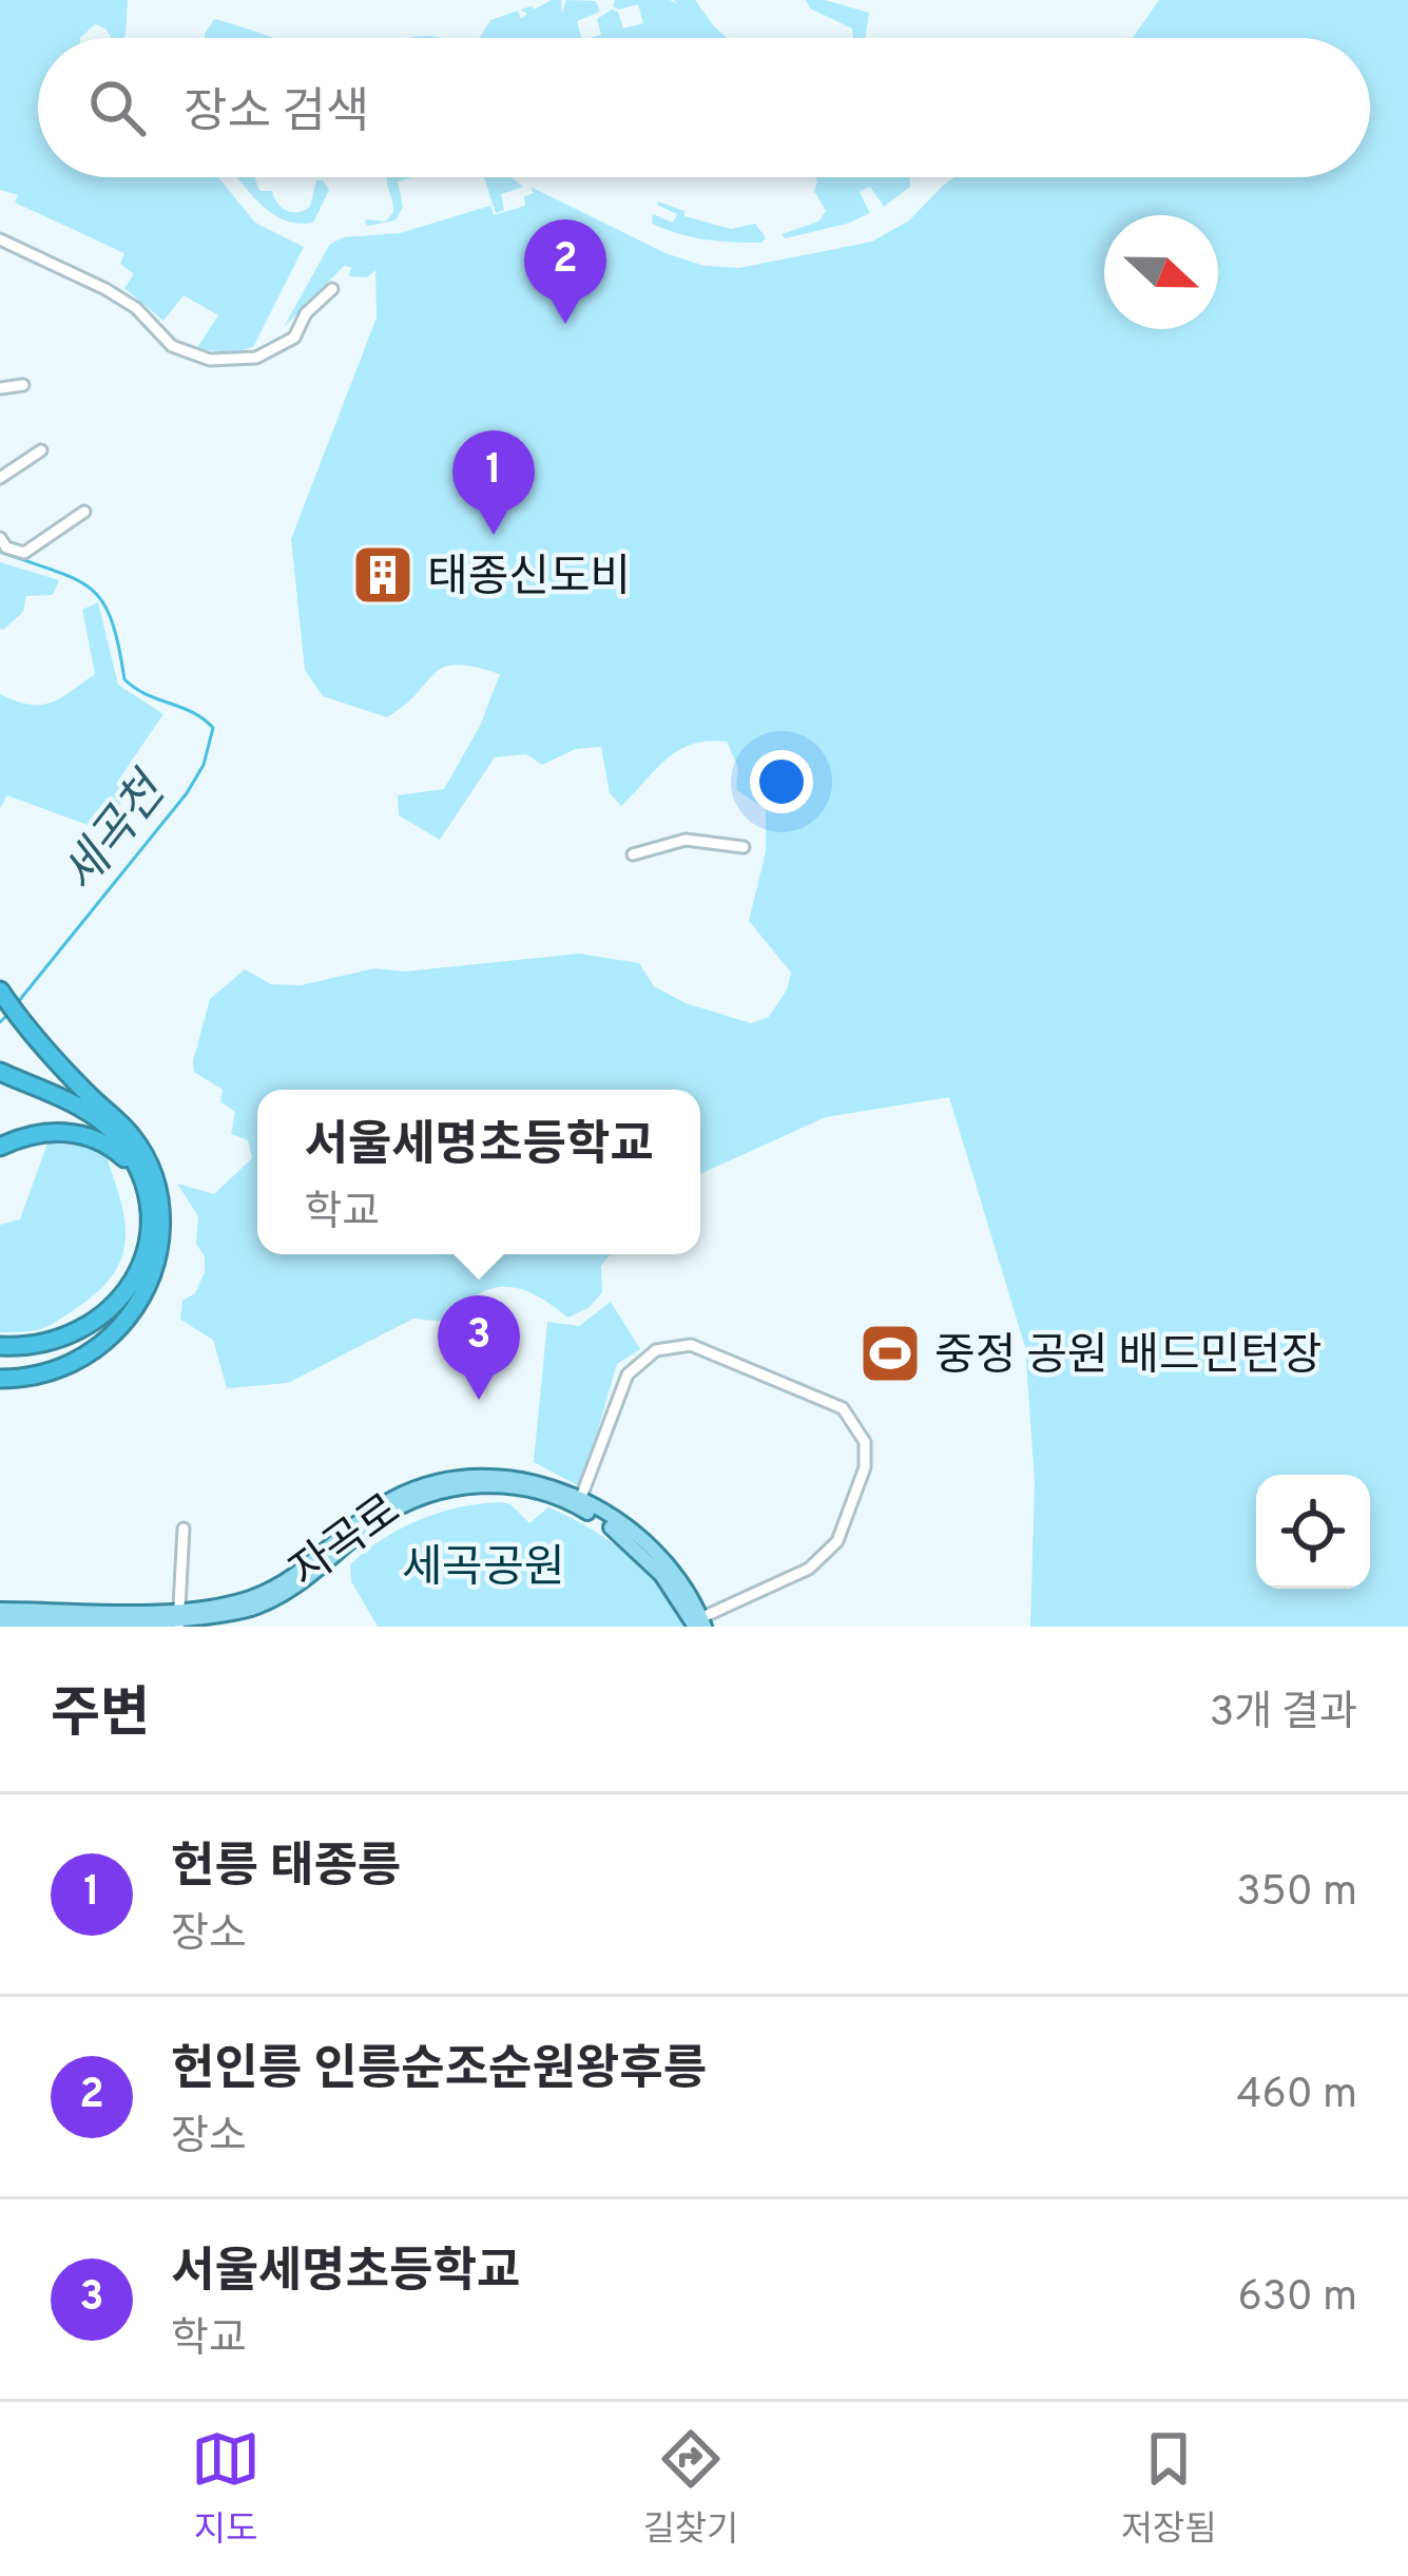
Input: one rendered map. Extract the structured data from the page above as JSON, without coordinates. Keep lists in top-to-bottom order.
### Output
{
  "streets": {
    "main road": ["자곡로"]
  },
  "water": ["세곡천"],
  "parks": ["세곡공원"],
  "places": {
    "building": ["태종신도비"],
    "sports": ["중정 공원 배드민턴장"]
  },
  "north": "right",
  "page": {
    "search": "장소 검색",
    "pins": ["2", "1", "3"],
    "popup": ["서울세명초등학교", "학교"],
    "heading": ["주변", "3개 결과"],
    "list": [
      {
        "mark": "1",
        "name": "헌릉 태종릉",
        "note": "장소",
        "value": "350 m"
      },
      {
        "mark": "2",
        "name": "헌인릉 인릉순조순원왕후릉",
        "note": "장소",
        "value": "460 m"
      },
      {
        "mark": "3",
        "name": "서울세명초등학교",
        "note": "학교",
        "value": "630 m"
      }
    ],
    "nav": ["지도", "길찾기", "저장됨"]
  }
}
